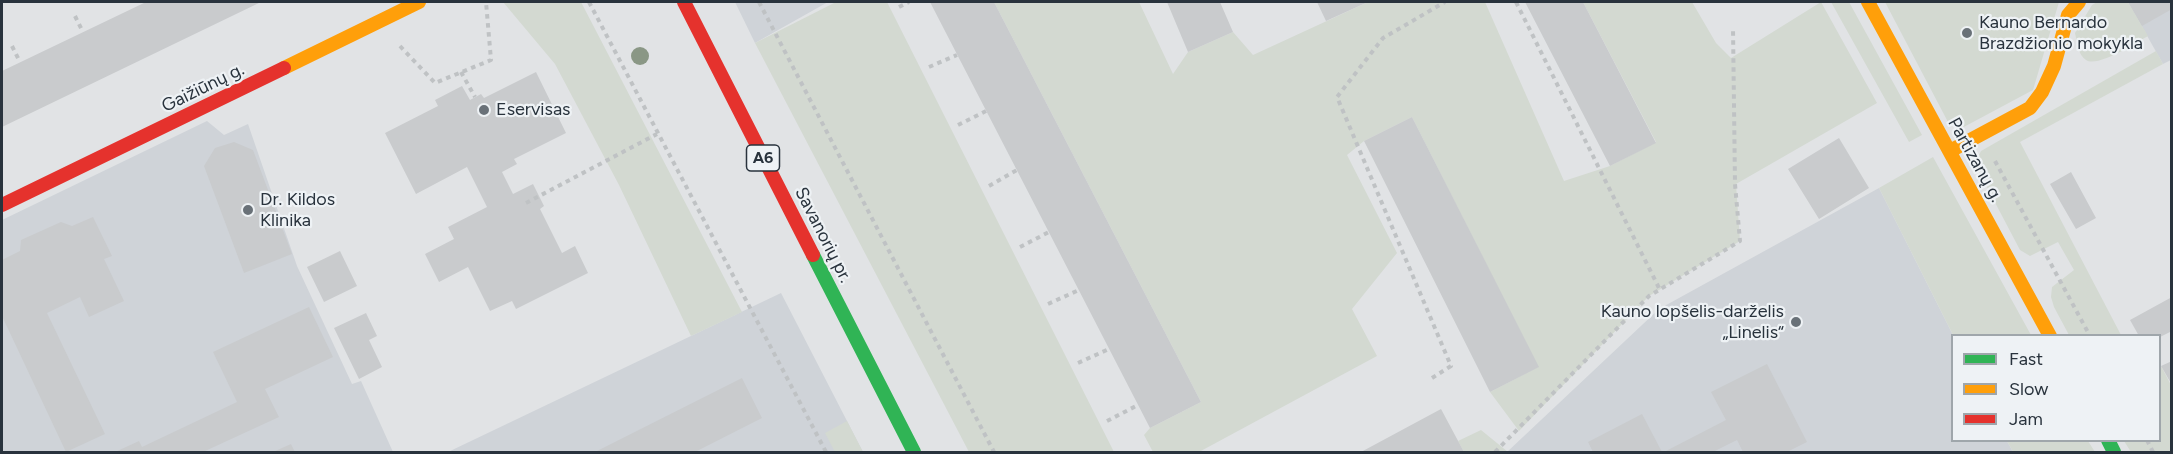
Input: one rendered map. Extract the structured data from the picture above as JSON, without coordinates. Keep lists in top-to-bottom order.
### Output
{
  "streets": {
    "street": [
      "Gaižiūnų g.",
      "A6",
      "Partizanų g.",
      "Savanorių pr."
    ]
  },
  "places": [
    "Kauno Bernardo Brazdžionio mokykla",
    "Eservisas",
    "Dr. Kildos Klinika",
    "Kauno lopšelis-darželis „Linelis“"
  ],
  "legend": ["Fast", "Slow", "Jam"]
}
